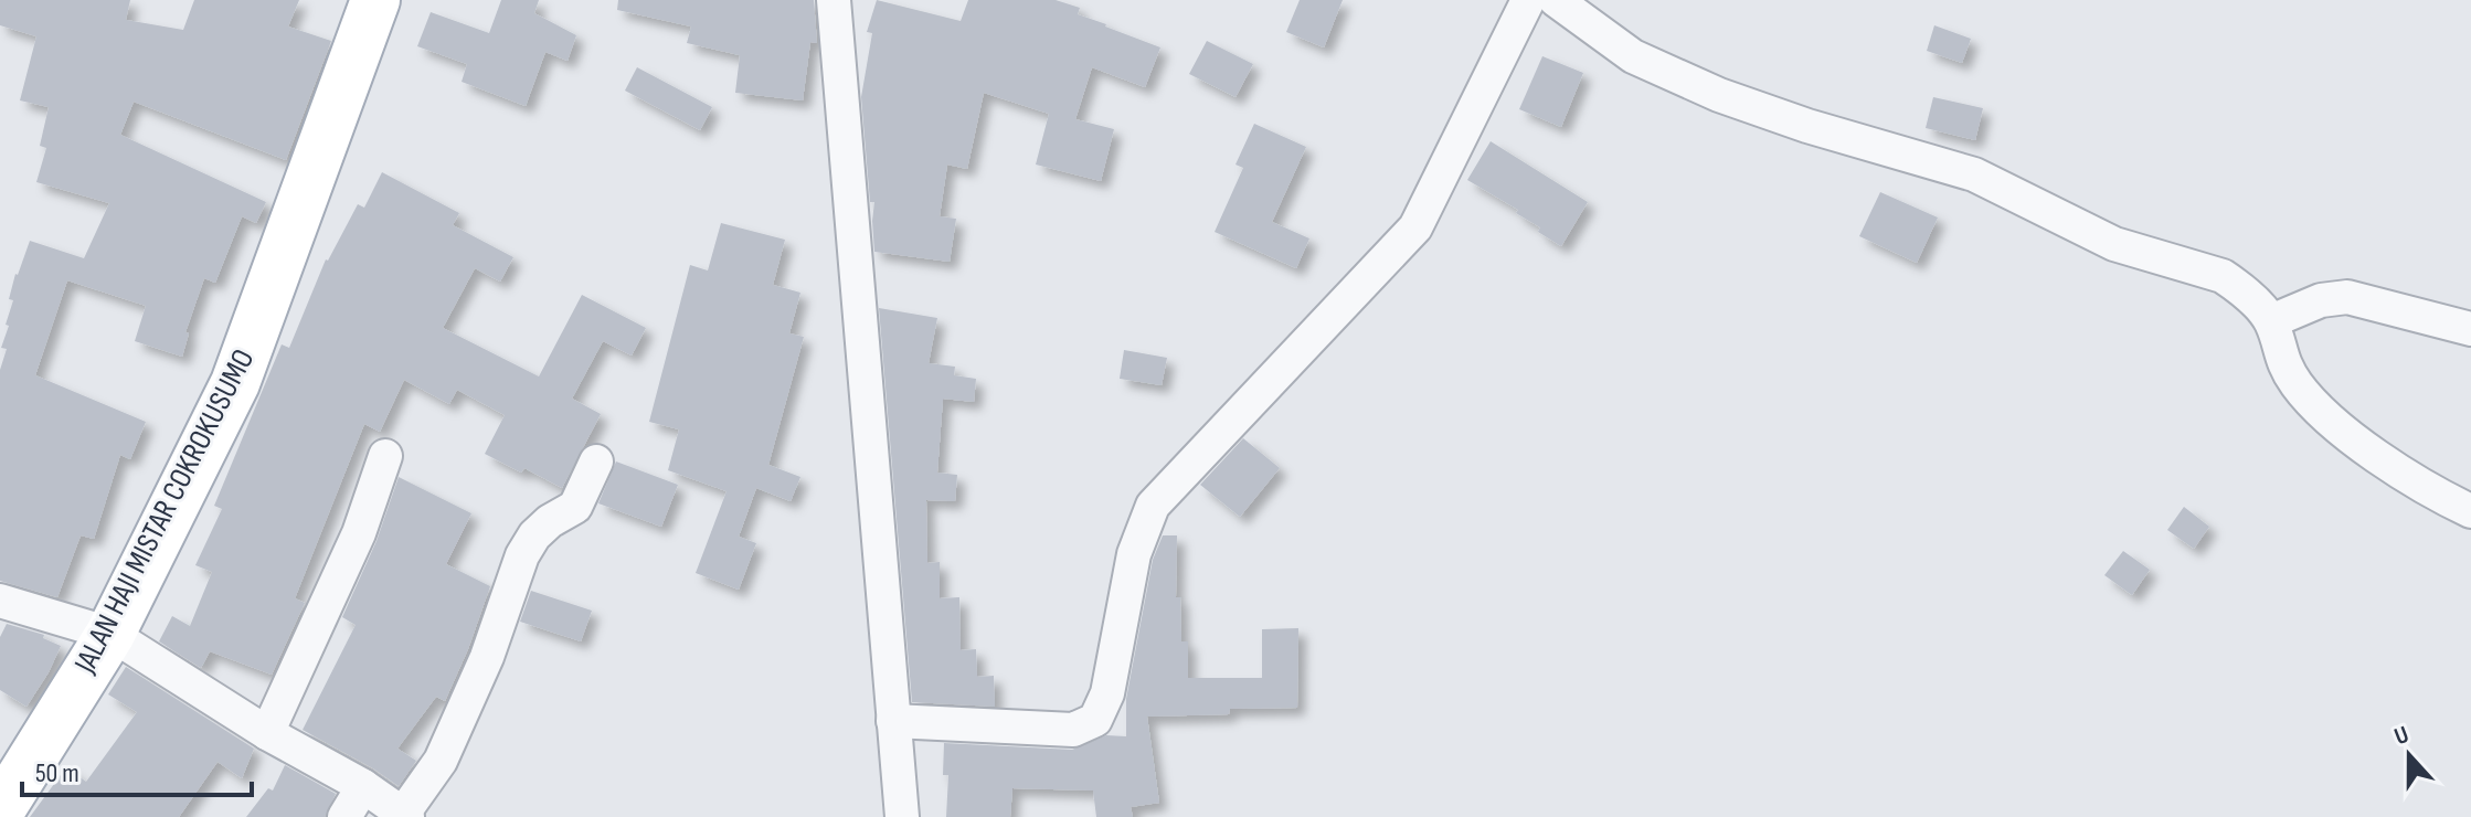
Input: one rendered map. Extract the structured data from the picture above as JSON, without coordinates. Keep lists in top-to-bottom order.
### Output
{
  "streets": {
    "main road": ["JALAN HAJI MISTAR COKROKUSUMO"]
  },
  "scale_bar": "50 m",
  "north": "top"
}
